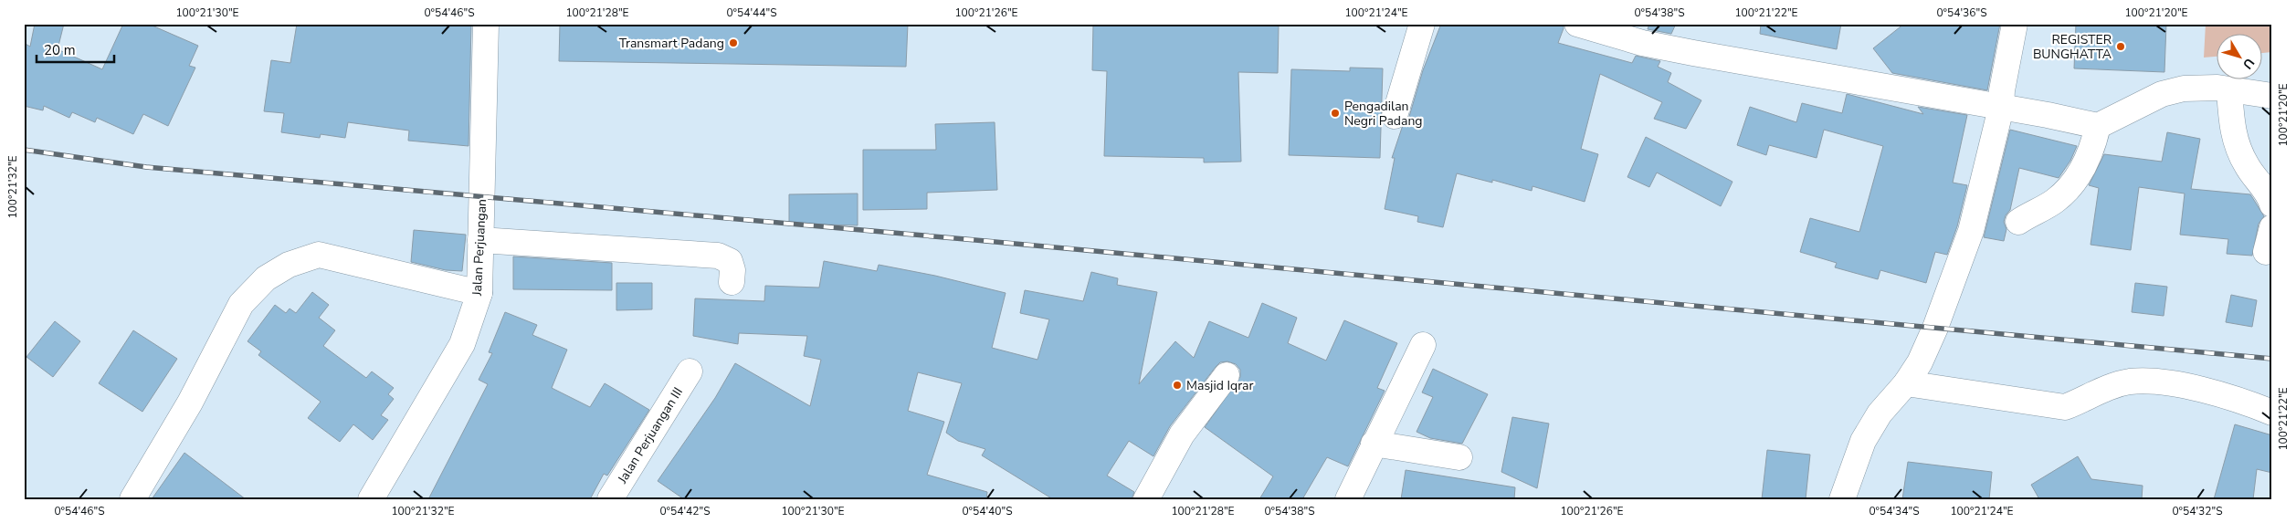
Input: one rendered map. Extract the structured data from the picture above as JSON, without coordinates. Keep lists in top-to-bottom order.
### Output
{
  "streets": {
    "street": ["Jalan Perjuangan", "Jalan Perjuangan III"]
  },
  "places": [
    "Transmart Padang",
    "REGISTER BUNGHATTA",
    "Pengadilan Negri Padang",
    "Masjid Iqrar"
  ],
  "scale_bar": "20 m",
  "north": "bottom right",
  "coordinates": [
    "100°21'30\"E",
    "0°54'46\"S",
    "100°21'28\"E",
    "0°54'44\"S",
    "100°21'26\"E",
    "100°21'24\"E",
    "0°54'38\"S",
    "100°21'22\"E",
    "0°54'36\"S",
    "100°21'20\"E",
    "100°21'32\"E",
    "0°54'42\"S",
    "0°54'40\"S",
    "0°54'34\"S",
    "0°54'32\"S"
  ]
}
